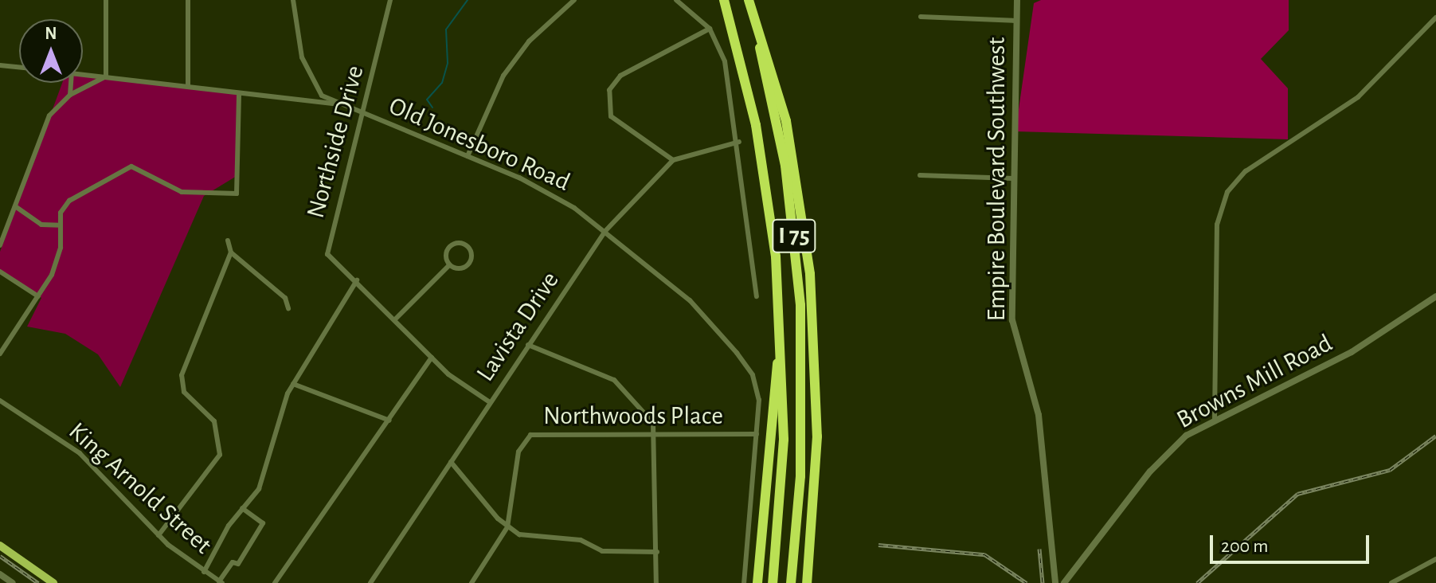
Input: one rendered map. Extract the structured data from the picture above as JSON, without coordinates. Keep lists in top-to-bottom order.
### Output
{
  "streets": {
    "highway": ["I 75"],
    "street": [
      "Northside Drive",
      "Old Jonesboro Road",
      "Empire Boulevard Southwest",
      "Lavista Drive",
      "Browns Mill Road",
      "Northwoods Place",
      "King Arnold Street"
    ]
  },
  "crossings": [
    ["Northside Drive", "Old Jonesboro Road"],
    ["Northside Drive", "Lavista Drive"],
    ["Old Jonesboro Road", "Lavista Drive"],
    ["Old Jonesboro Road", "Northwoods Place"]
  ],
  "scale_bar": "200 m",
  "north": "top"
}
